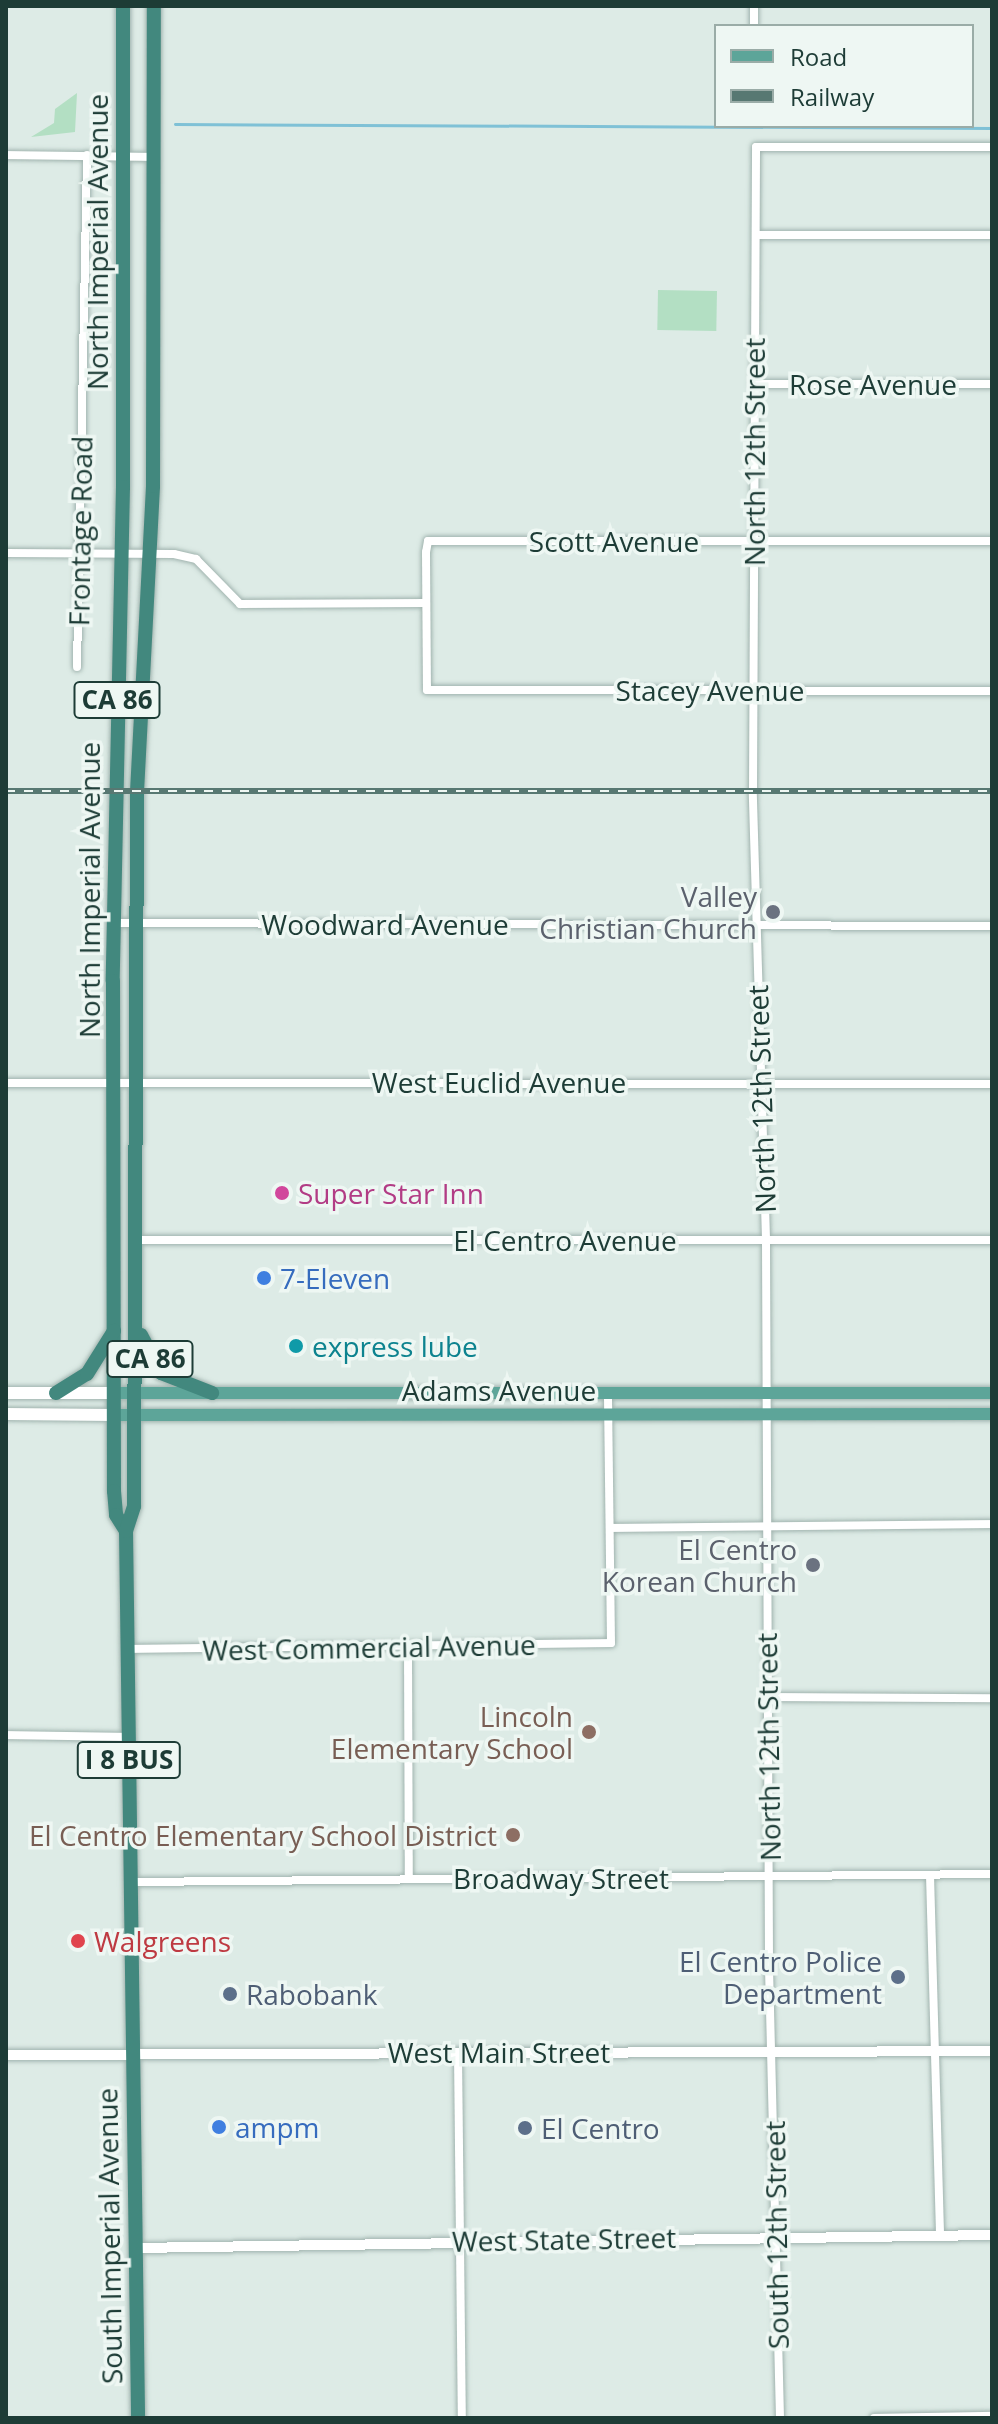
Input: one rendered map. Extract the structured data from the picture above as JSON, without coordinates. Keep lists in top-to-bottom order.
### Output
{
  "streets": {
    "highway": [
      "North Imperial Avenue",
      "CA 86",
      "I 8 BUS",
      "South Imperial Avenue"
    ],
    "main road": ["Adams Avenue"],
    "street": [
      "Rose Avenue",
      "North 12th Street",
      "Frontage Road",
      "Scott Avenue",
      "Stacey Avenue",
      "Woodward Avenue",
      "West Euclid Avenue",
      "El Centro Avenue",
      "West Commercial Avenue",
      "Broadway Street",
      "West Main Street",
      "South 12th Street",
      "West State Street"
    ]
  },
  "crossings": [
    ["North Imperial Avenue", "CA 86"],
    ["North Imperial Avenue", "Woodward Avenue"],
    ["North Imperial Avenue", "West Euclid Avenue"],
    ["North Imperial Avenue", "El Centro Avenue"],
    ["North Imperial Avenue", "Adams Avenue"],
    ["North Imperial Avenue", "West Commercial Avenue"],
    ["North Imperial Avenue", "Broadway Street"],
    ["North Imperial Avenue", "West Main Street"],
    ["North Imperial Avenue", "South Imperial Avenue"],
    ["Rose Avenue", "North 12th Street"],
    ["North 12th Street", "Scott Avenue"],
    ["North 12th Street", "Stacey Avenue"],
    ["North 12th Street", "Woodward Avenue"],
    ["North 12th Street", "West Euclid Avenue"],
    ["North 12th Street", "El Centro Avenue"],
    ["North 12th Street", "Adams Avenue"],
    ["North 12th Street", "Broadway Street"],
    ["North 12th Street", "West Main Street"],
    ["North 12th Street", "South 12th Street"],
    ["Scott Avenue", "Stacey Avenue"],
    ["CA 86", "Adams Avenue"],
    ["West Main Street", "South 12th Street"],
    ["West Main Street", "South Imperial Avenue"],
    ["South 12th Street", "West State Street"],
    ["South Imperial Avenue", "West State Street"]
  ],
  "places": [
    "Valley Christian Church",
    "Super Star Inn",
    "7-Eleven",
    "express lube",
    "El Centro Korean Church",
    "Lincoln Elementary School",
    "El Centro Elementary School District",
    "Walgreens",
    "El Centro Police Department",
    "Rabobank",
    "ampm",
    "El Centro"
  ],
  "legend": ["Road", "Railway"]
}
